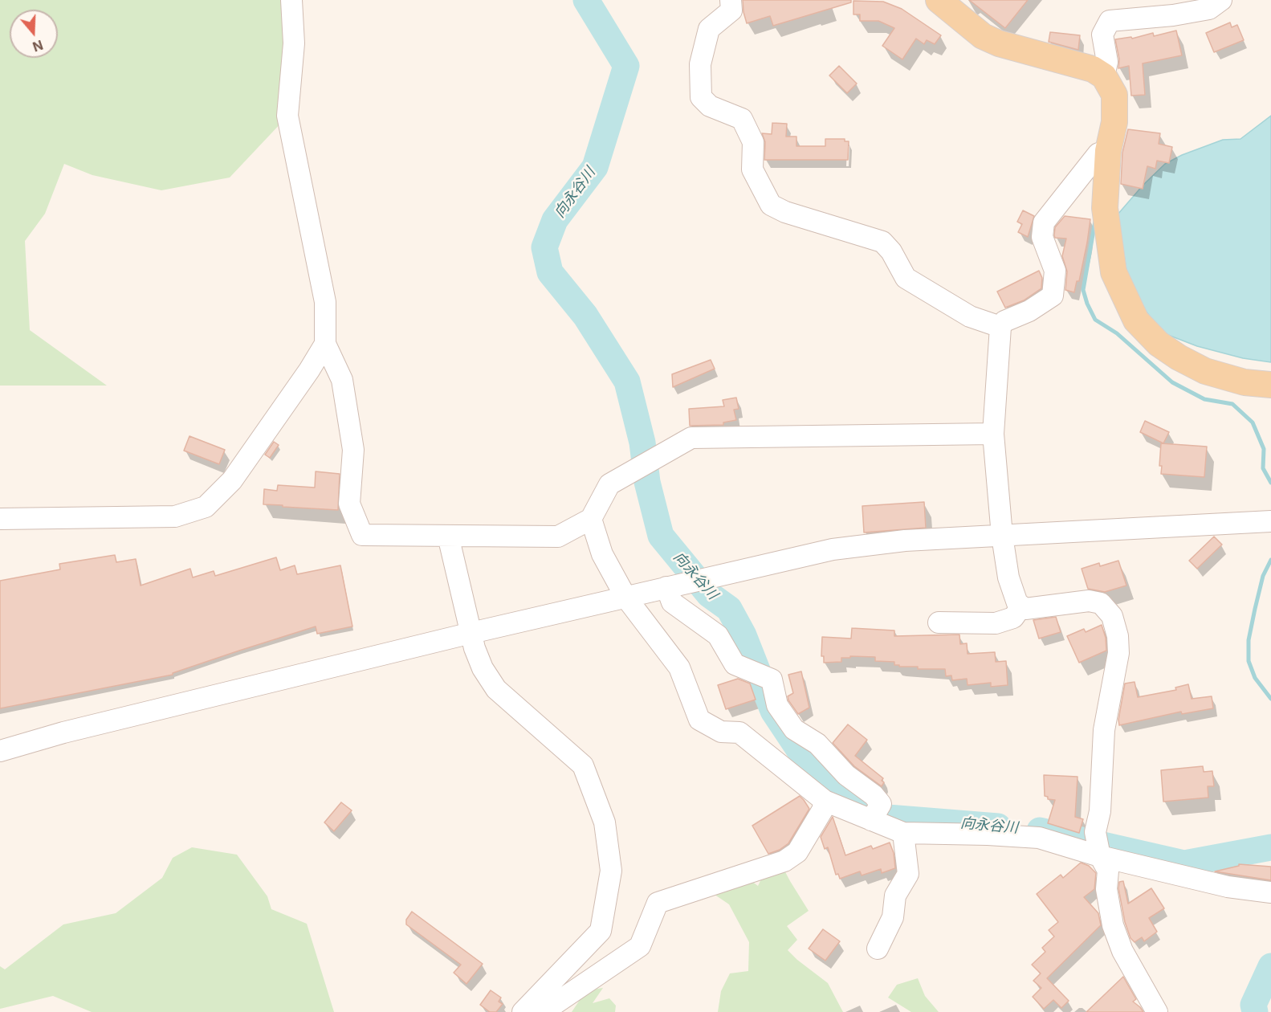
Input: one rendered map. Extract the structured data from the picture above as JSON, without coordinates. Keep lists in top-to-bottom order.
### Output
{
  "water": ["向永谷川"],
  "north": "bottom"
}
